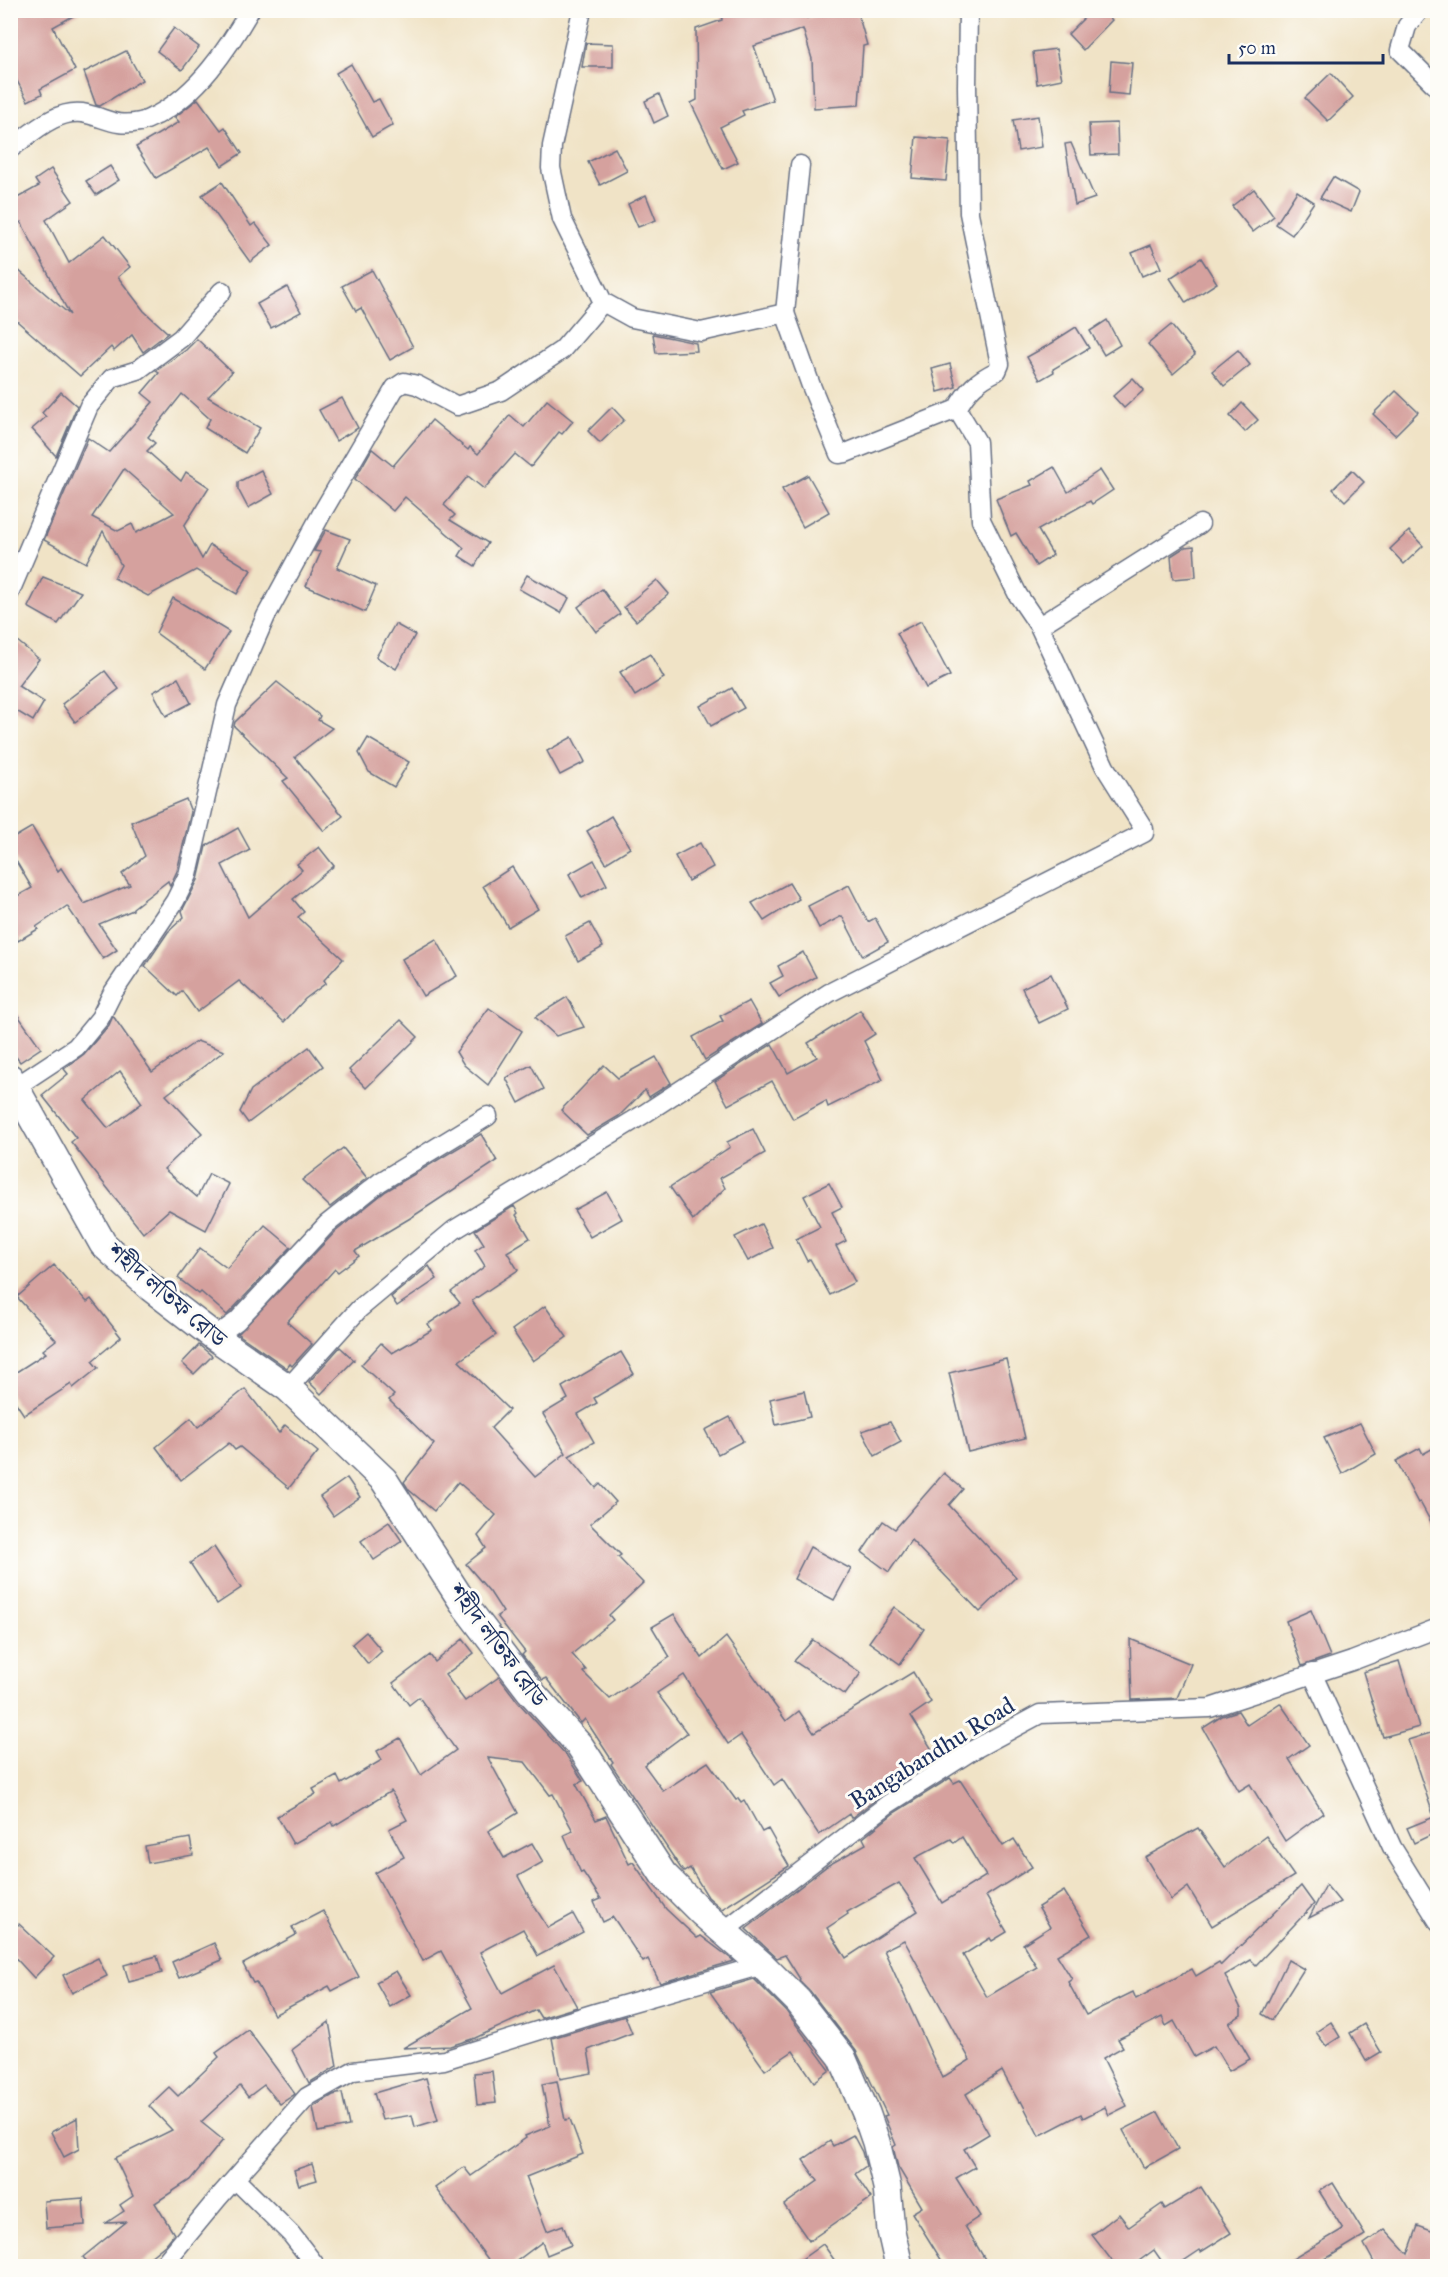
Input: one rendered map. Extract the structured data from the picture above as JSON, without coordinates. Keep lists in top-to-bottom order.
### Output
{
  "streets": {
    "street": ["শহীদ লতিফ রোড", "Bangabandhu Road"]
  },
  "crossings": [
    ["শহীদ লতিফ রোড", "Bangabandhu Road"]
  ],
  "scale_bar": "50 m"
}
